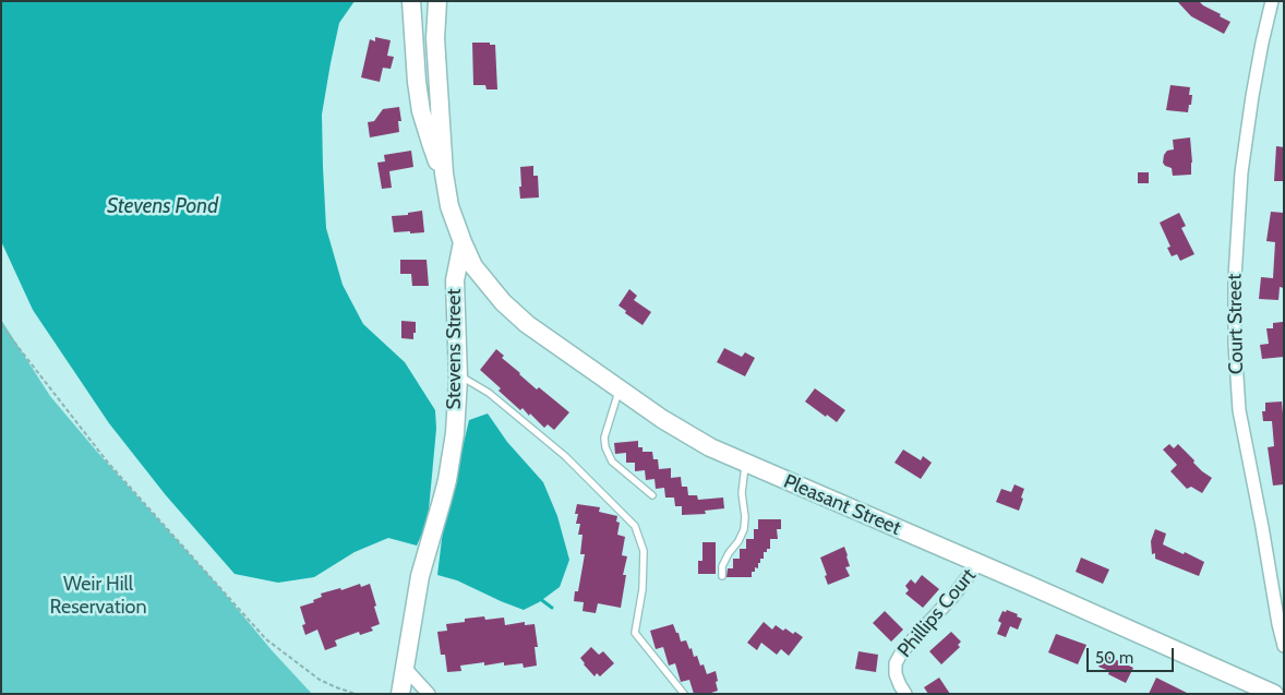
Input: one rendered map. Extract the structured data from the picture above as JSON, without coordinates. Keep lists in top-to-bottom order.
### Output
{
  "streets": {
    "street": [
      "Court Street",
      "Stevens Street",
      "Pleasant Street",
      "Phillips Court"
    ]
  },
  "crossings": [
    ["Stevens Street", "Pleasant Street"],
    ["Pleasant Street", "Phillips Court"]
  ],
  "water": ["Stevens Pond"],
  "parks": ["Weir Hill Reservation"],
  "scale_bar": "50 m"
}
